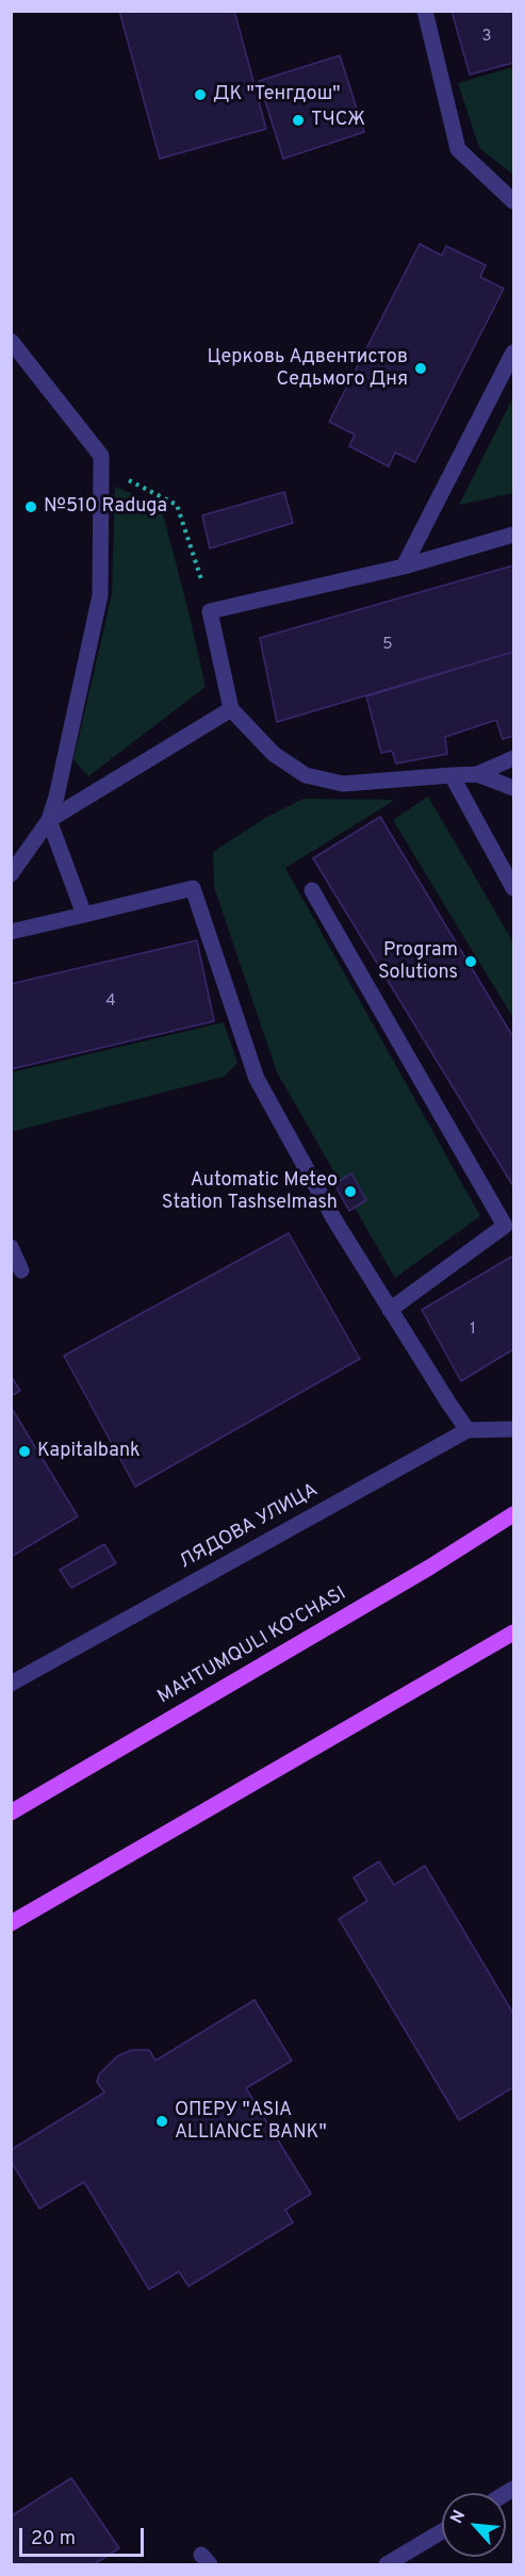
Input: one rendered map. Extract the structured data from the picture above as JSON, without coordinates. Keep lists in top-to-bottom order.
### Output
{
  "streets": {
    "main road": ["MAHTUMQULI KO'CHASI"],
    "lane": ["ЛЯДОВА УЛИЦА"]
  },
  "places": [
    "ДК \"Тенгдош\"",
    "ТЧСЖ",
    "Церковь Адвентистов Седьмого Дня",
    "№510 Raduga",
    "Program Solutions",
    "Automatic Meteo Station Tashselmash",
    "Kapitalbank",
    "ОПЕРУ \"ASIA ALLIANCE BANK\""
  ],
  "house_numbers": [
    "3",
    "5",
    "4",
    "1"
  ],
  "scale_bar": "20 m",
  "north": "top left"
}
